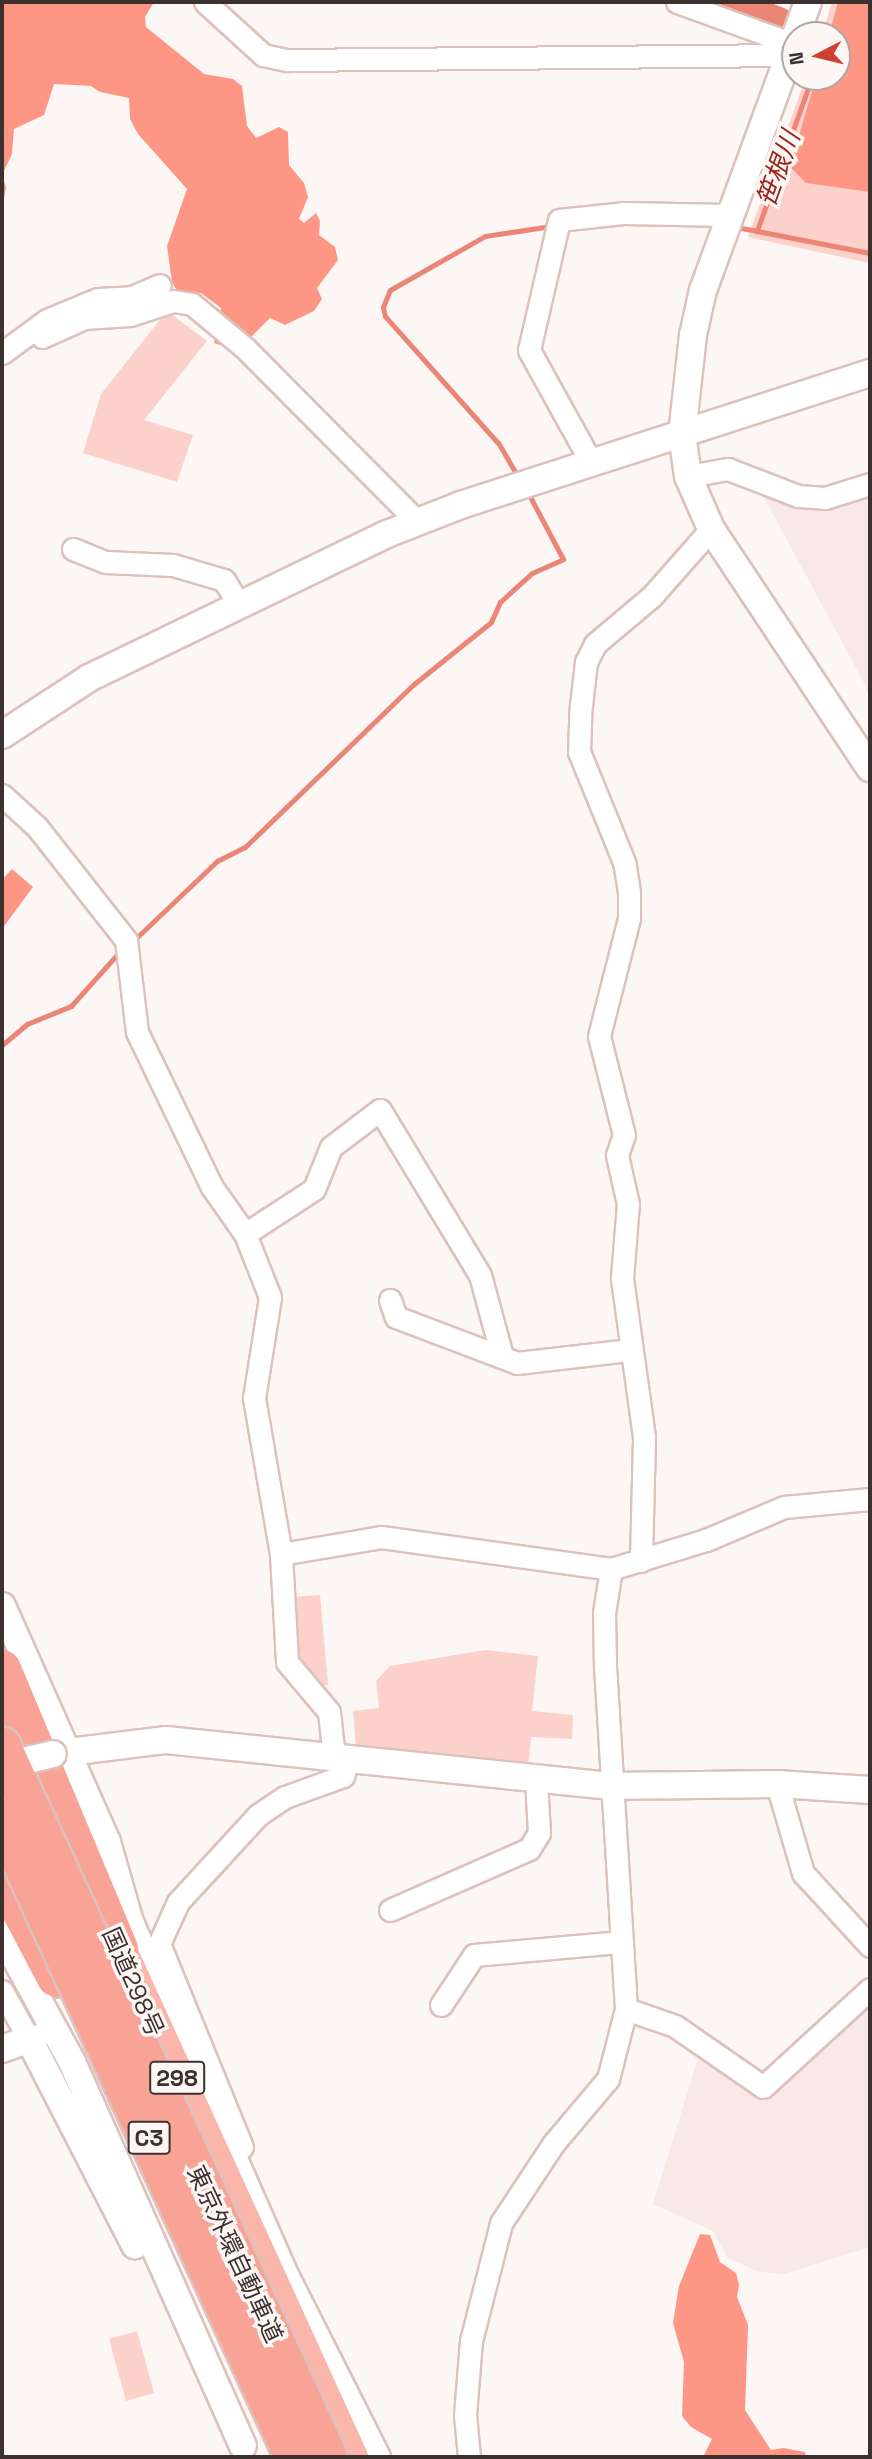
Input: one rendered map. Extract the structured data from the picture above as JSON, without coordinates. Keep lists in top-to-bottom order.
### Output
{
  "streets": {
    "highway": [
      "国道298号",
      "298",
      "C3",
      "東京外環自動車道"
    ]
  },
  "water": ["笹根川"],
  "north": "left"
}
